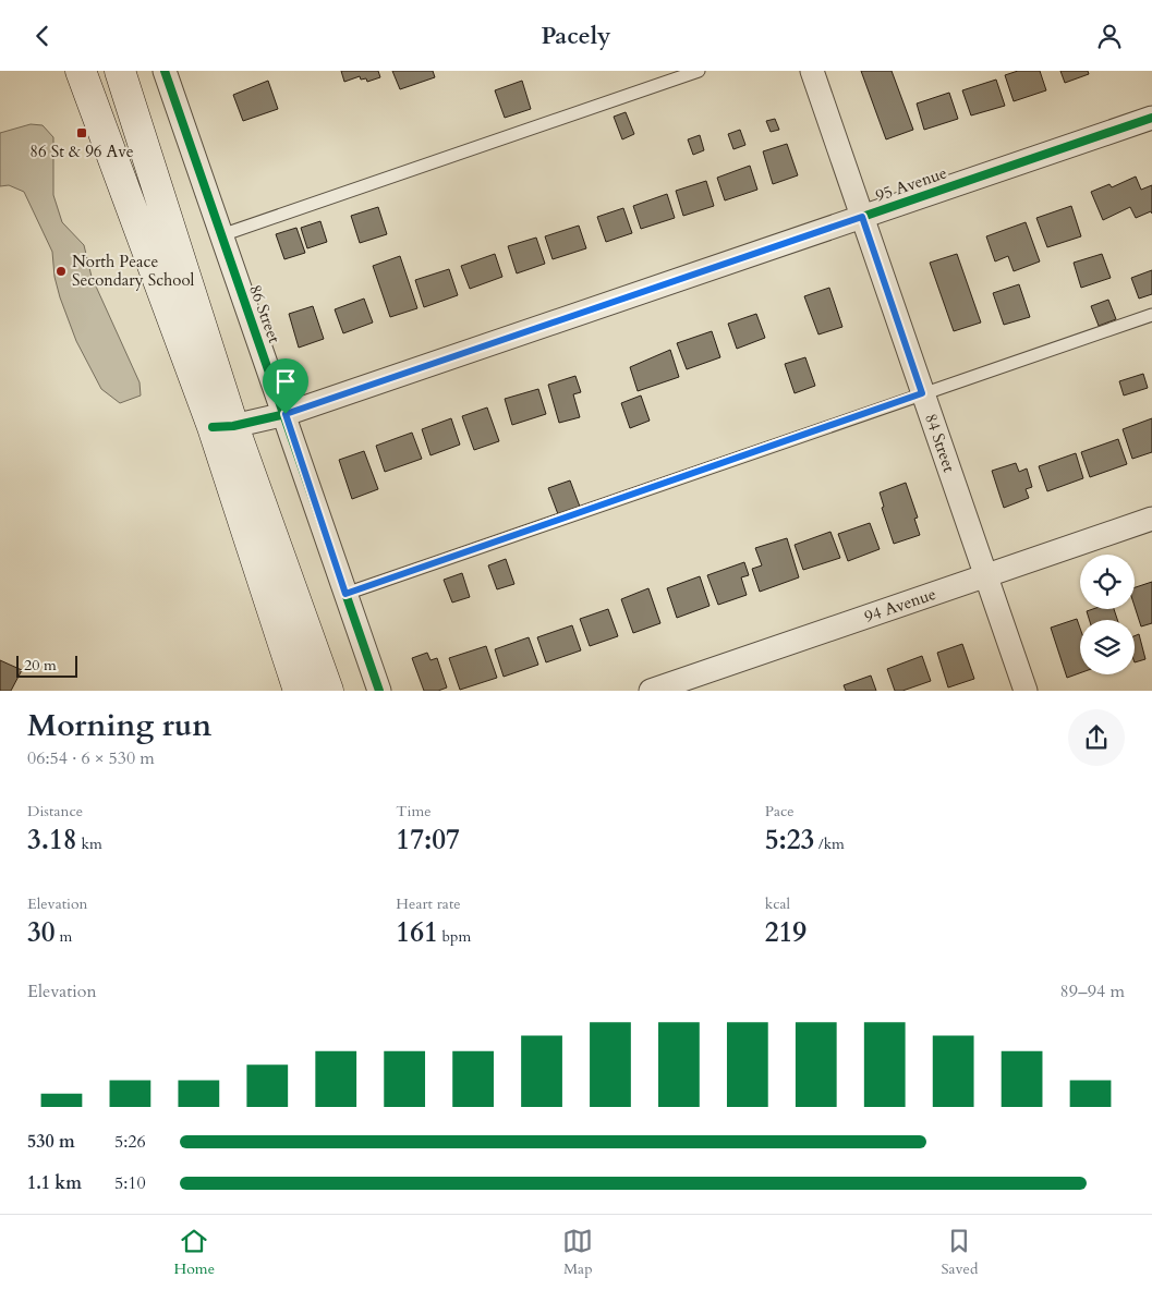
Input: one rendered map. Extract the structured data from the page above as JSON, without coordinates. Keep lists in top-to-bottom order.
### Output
{
  "streets": {
    "street": [
      "95 Avenue",
      "86 Street",
      "84 Street",
      "94 Avenue"
    ]
  },
  "crossings": [
    ["95 Avenue", "86 Street"],
    ["95 Avenue", "84 Street"],
    ["84 Street", "94 Avenue"]
  ],
  "places": {
    "transit": ["86 St & 96 Ave"],
    "other": ["North Peace Secondary School"]
  },
  "scale_bar": "20 m",
  "page": {
    "header": "Pacely",
    "scale": "20 m",
    "heading": ["Morning run", "06:54 · 6 × 530 m"],
    "stats": [
      ["Distance", "3.18 km"],
      ["Time", "17:07"],
      ["Pace", "5:23 /km"],
      ["Elevation", "30 m"],
      ["Heart rate", "161 bpm"],
      ["kcal", "219"]
    ],
    "chart": ["Elevation", "89–94 m"],
    "list": [
      {
        "name": "530 m",
        "note": "5:26"
      },
      {
        "name": "1.1 km",
        "note": "5:10"
      }
    ],
    "tabs": ["Home", "Map", "Saved"]
  }
}
